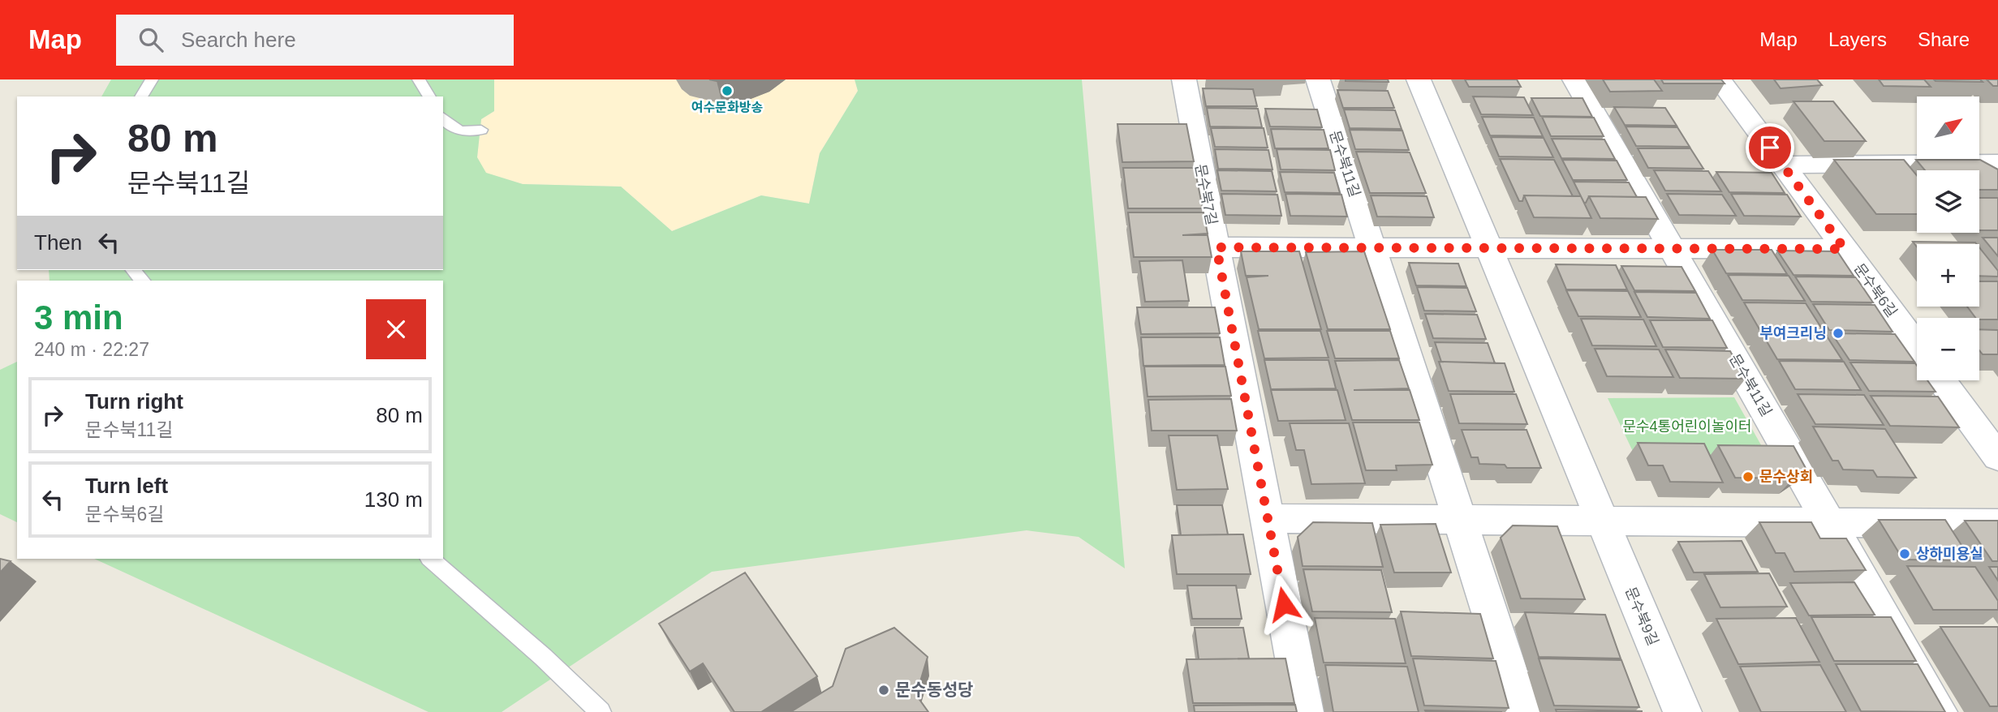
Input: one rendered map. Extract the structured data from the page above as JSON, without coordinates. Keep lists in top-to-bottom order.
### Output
{
  "streets": {
    "street": [
      "문수북11길",
      "문수북7길",
      "문수북6길",
      "문수북9길"
    ]
  },
  "parks": ["문수4통어린이놀이터"],
  "places": [
    "여수문화방송",
    "부여크리닝",
    "문수상회",
    "상하미용실",
    "문수동성당"
  ],
  "north": "top right",
  "page": {
    "header": "Map",
    "search": "Search here",
    "nav": ["Map", "Layers", "Share"],
    "map_buttons": ["+", "−"],
    "turn": ["80 m", "문수북11길"],
    "then": "Then",
    "heading": ["3 min", "240 m · 22:27"],
    "list": [
      {
        "name": "Turn right",
        "note": "문수북11길",
        "value": "80 m"
      },
      {
        "name": "Turn left",
        "note": "문수북6길",
        "value": "130 m"
      }
    ]
  }
}
